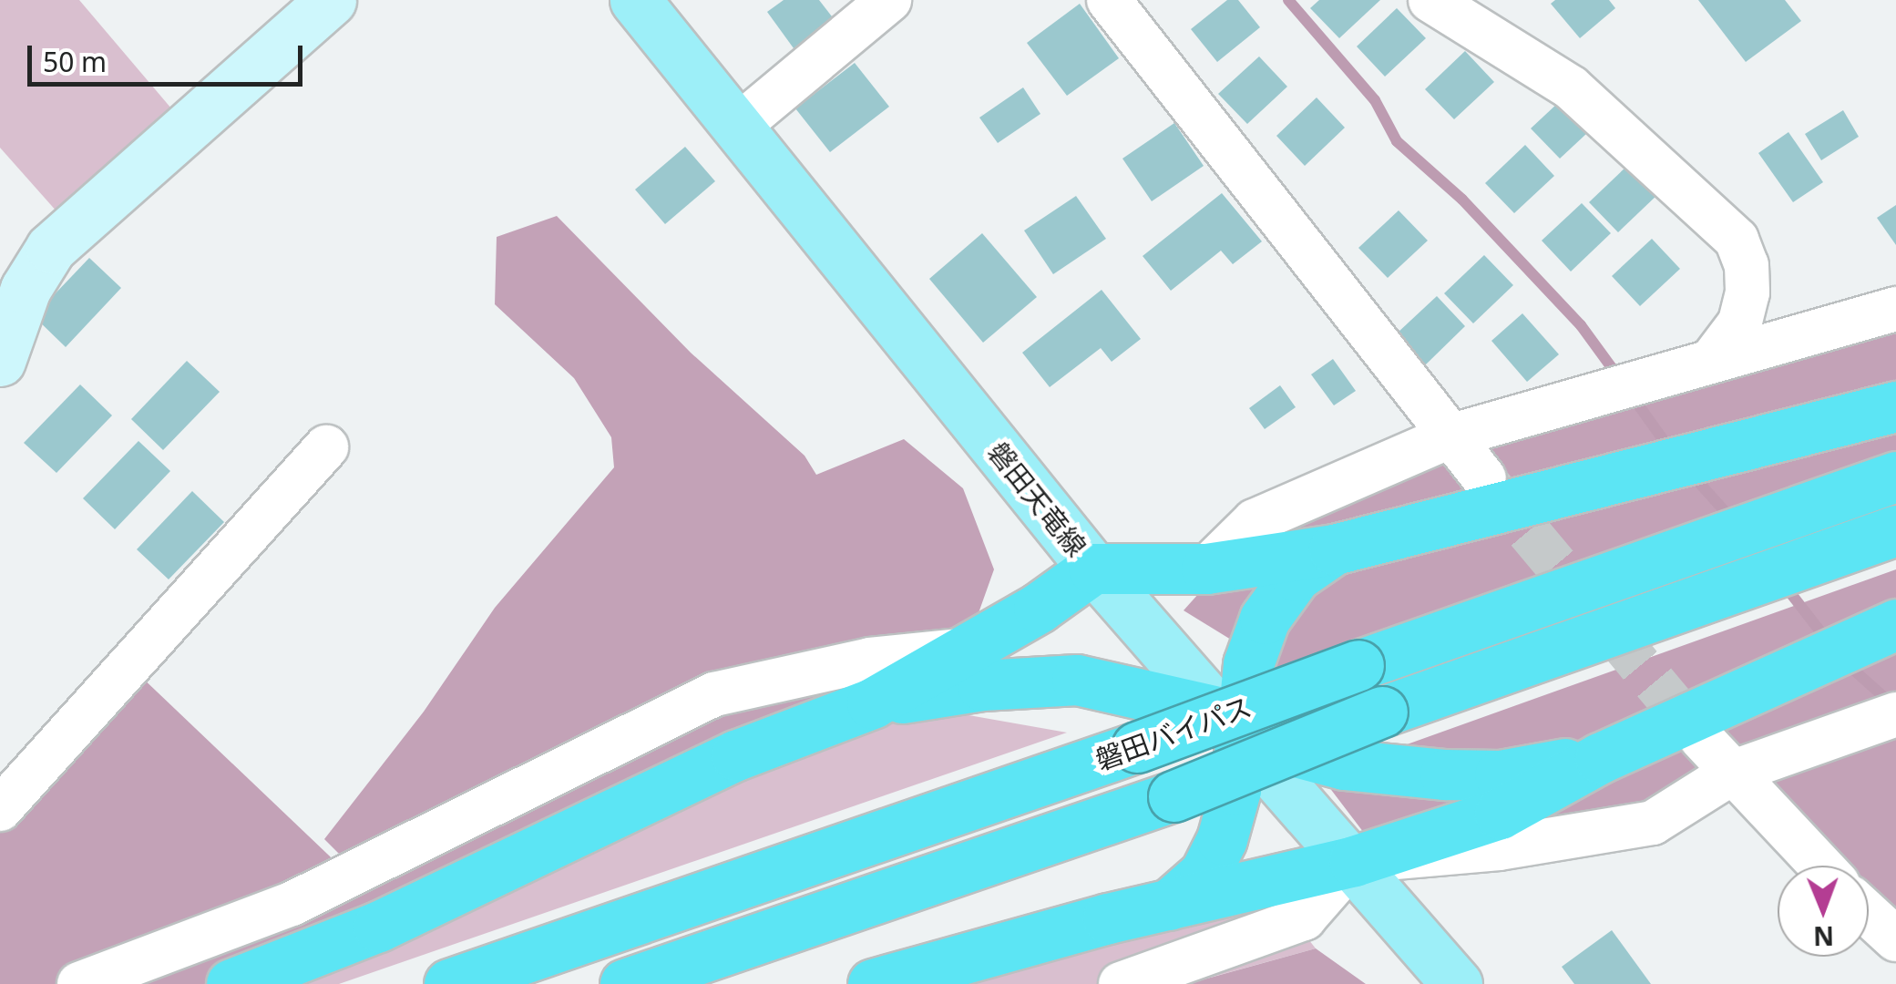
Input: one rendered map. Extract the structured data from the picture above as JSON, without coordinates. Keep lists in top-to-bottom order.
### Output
{
  "streets": {
    "highway": ["磐田バイパス"],
    "main road": ["磐田天竜線"]
  },
  "scale_bar": "50 m",
  "north": "bottom"
}
